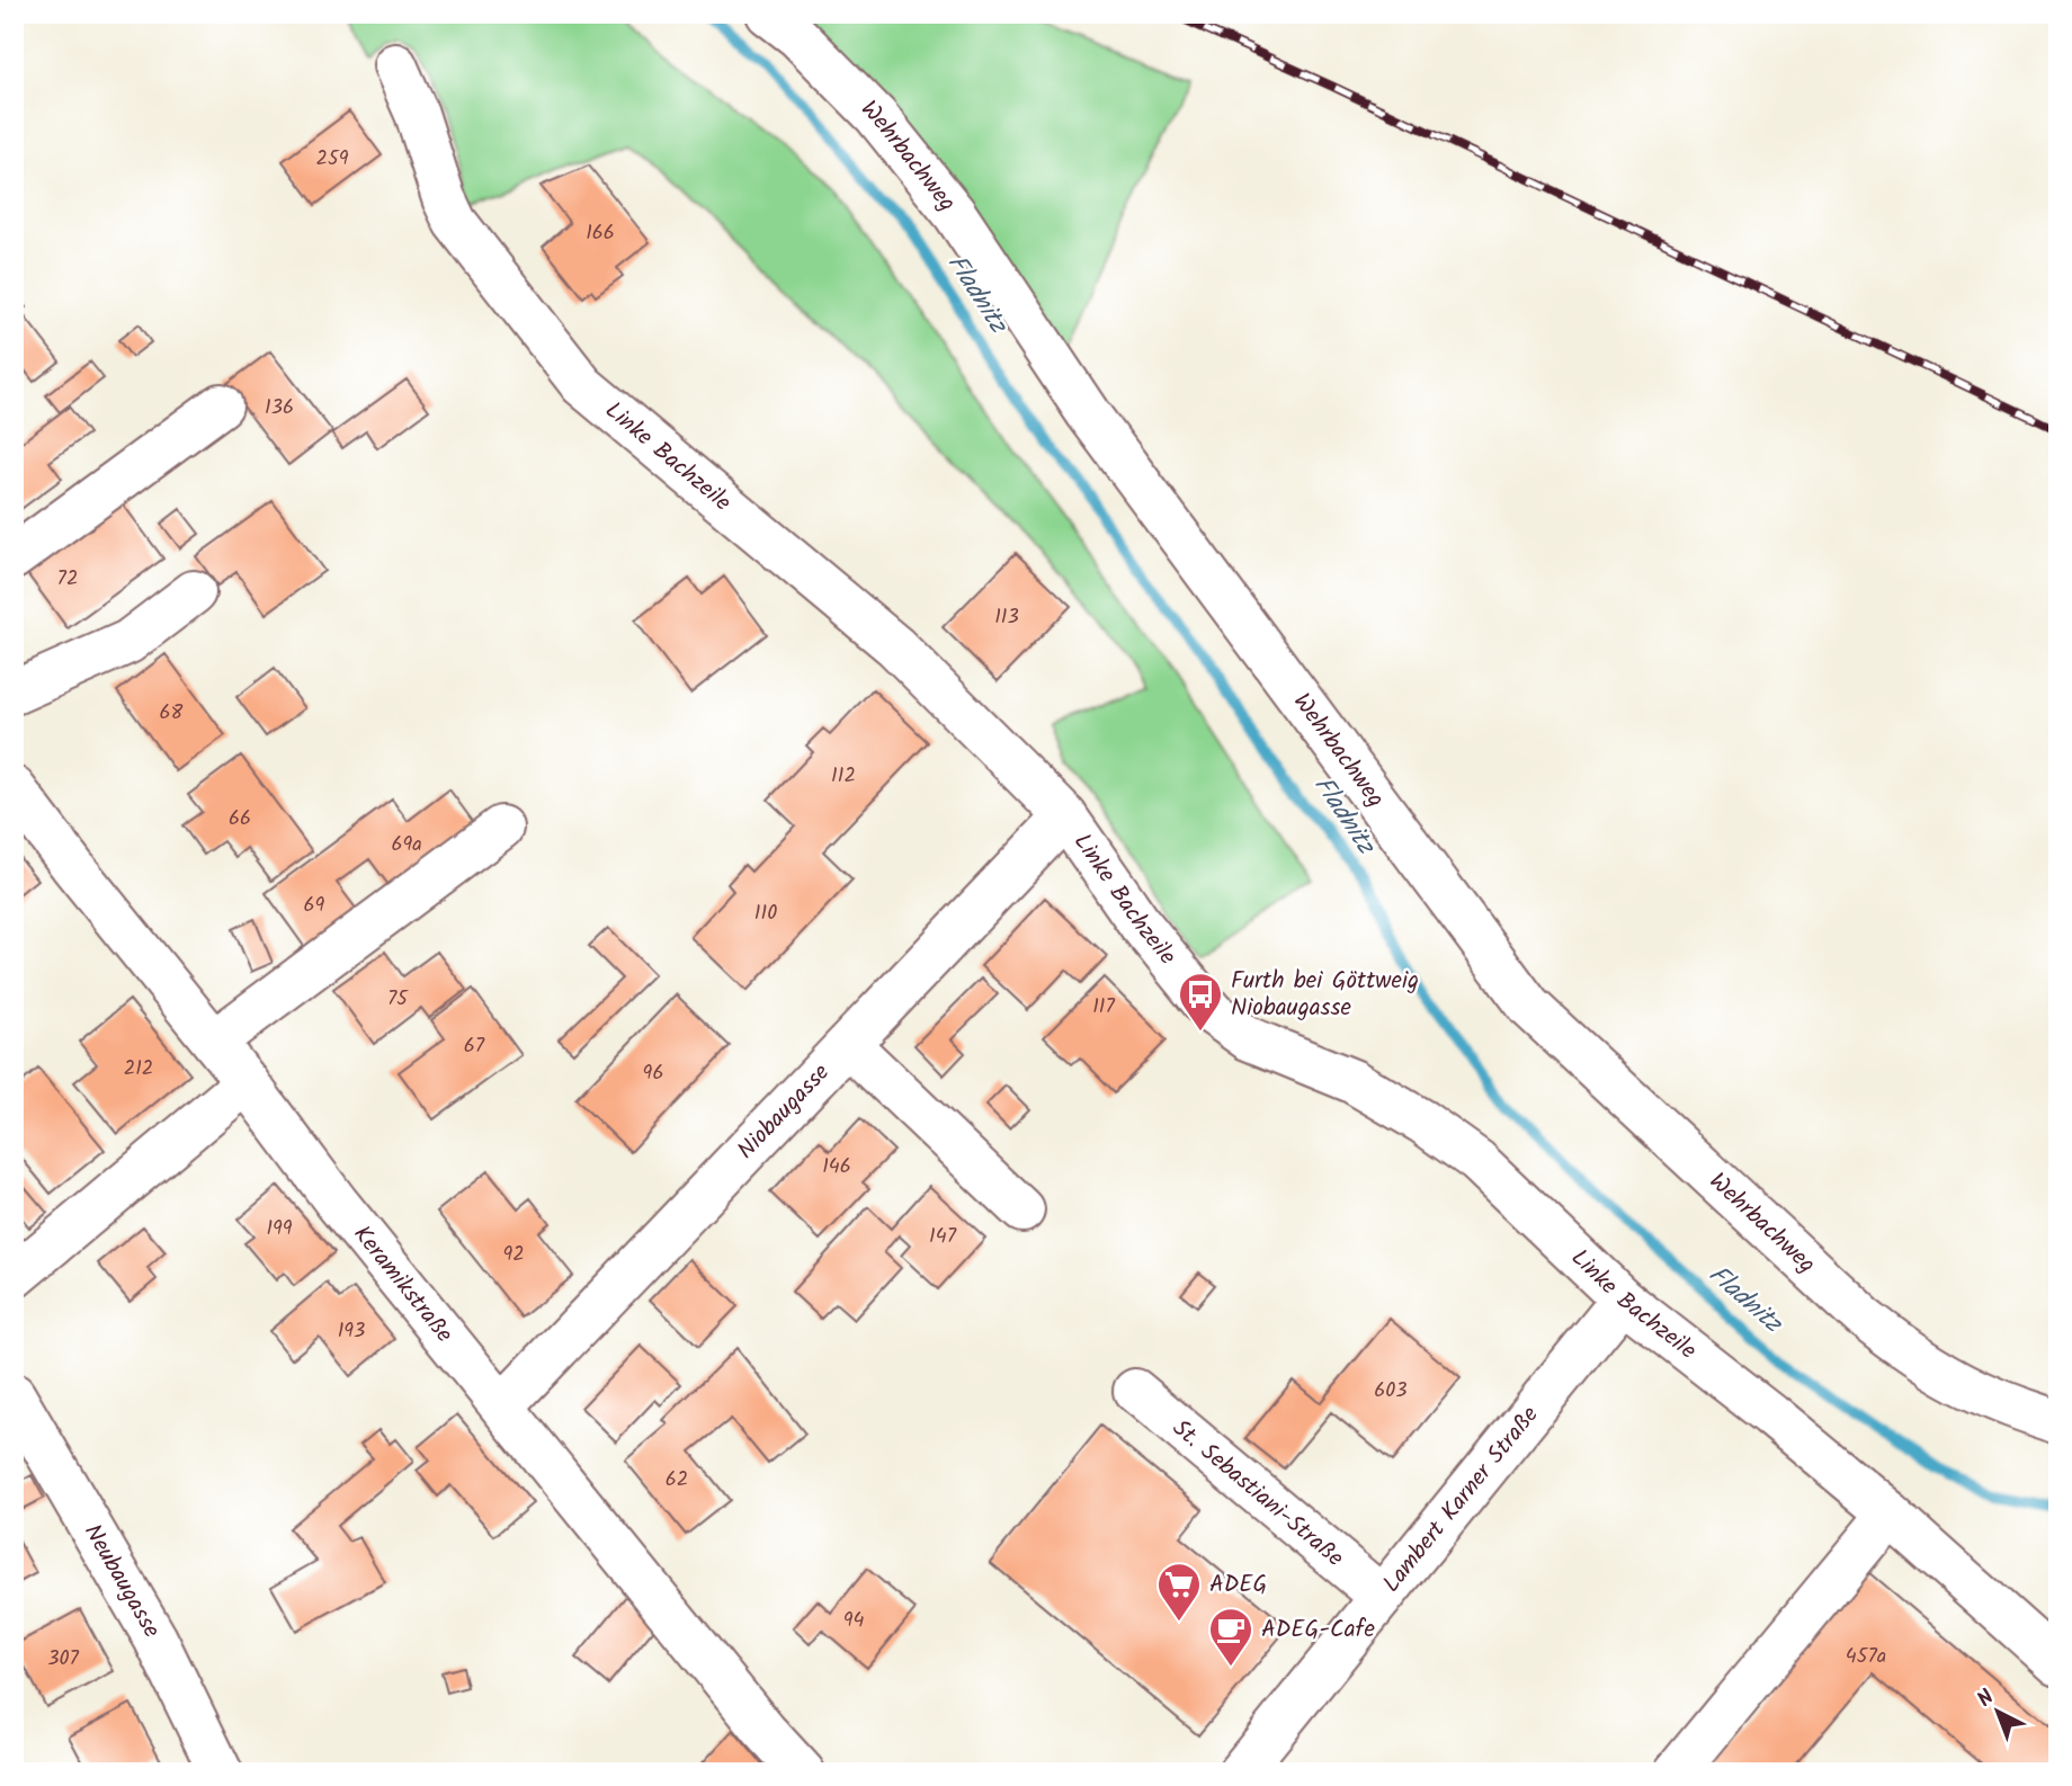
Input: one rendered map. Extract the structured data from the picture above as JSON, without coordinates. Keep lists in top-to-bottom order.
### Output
{
  "streets": {
    "street": [
      "Wehrbachweg",
      "Linke Bachzeile",
      "Niobaugasse",
      "Keramikstraße",
      "St. Sebastiani-Straße",
      "Lambert Karner Straße",
      "Neubaugasse"
    ]
  },
  "crossings": [
    ["Linke Bachzeile", "Niobaugasse"],
    ["Linke Bachzeile", "Lambert Karner Straße"],
    ["Niobaugasse", "Keramikstraße"],
    ["St. Sebastiani-Straße", "Lambert Karner Straße"]
  ],
  "water": ["Fladnitz"],
  "places": {
    "bus stop": ["Furth bei Göttweig Niobaugasse"],
    "supermarket": ["ADEG"],
    "cafe": ["ADEG-Cafe"]
  },
  "house_numbers": [
    "259",
    "166",
    "136",
    "72",
    "113",
    "68",
    "112",
    "66",
    "69a",
    "69",
    "110",
    "75",
    "117",
    "67",
    "212",
    "96",
    "146",
    "199",
    "147",
    "92",
    "193",
    "603",
    "62",
    "94",
    "457a",
    "307"
  ],
  "north": "top left"
}
